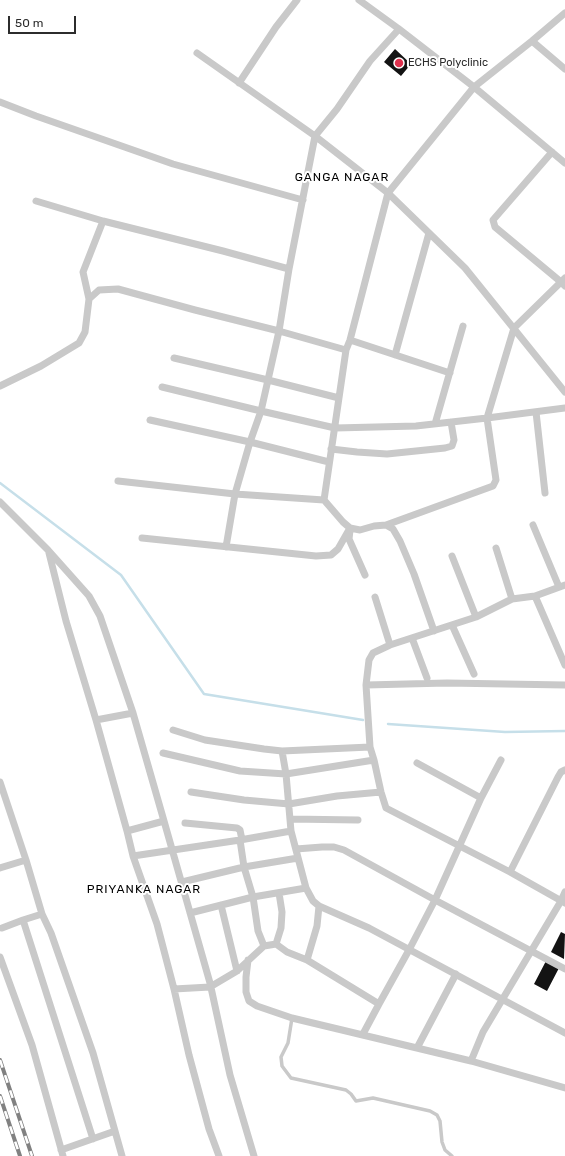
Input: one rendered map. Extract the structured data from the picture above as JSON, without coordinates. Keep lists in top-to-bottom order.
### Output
{
  "districts": ["GANGA NAGAR", "PRIYANKA NAGAR"],
  "places": ["ECHS Polyclinic"],
  "scale_bar": "50 m"
}
